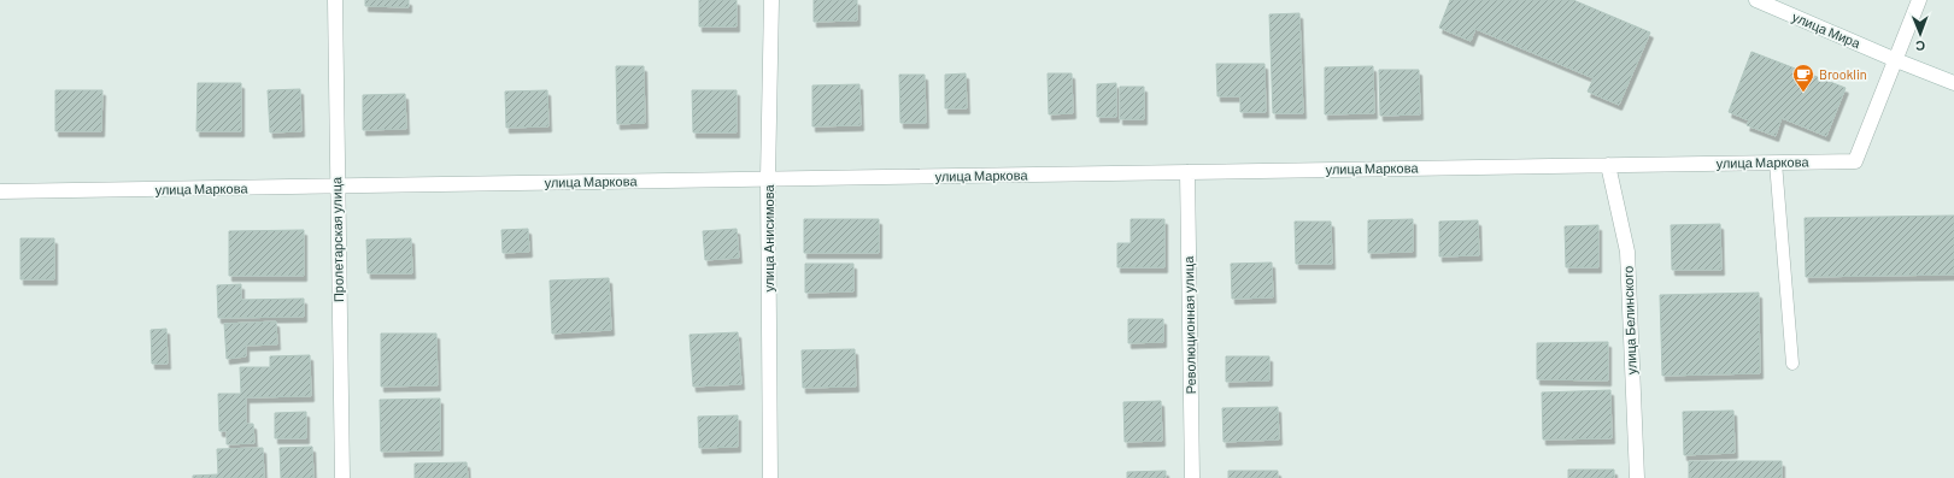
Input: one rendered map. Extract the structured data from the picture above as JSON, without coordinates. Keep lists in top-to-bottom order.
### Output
{
  "streets": {
    "street": [
      "улица Мира",
      "улица Маркова",
      "улица Анисимова",
      "Пролетарская улица",
      "улица Белинского",
      "Революционная улица"
    ]
  },
  "crossings": [
    ["улица Мира", "улица Маркова"],
    ["улица Маркова", "улица Анисимова"],
    ["улица Маркова", "Пролетарская улица"],
    ["улица Маркова", "улица Белинского"],
    ["улица Маркова", "Революционная улица"]
  ],
  "places": {
    "cafe": ["Brooklin"]
  },
  "north": "bottom"
}
